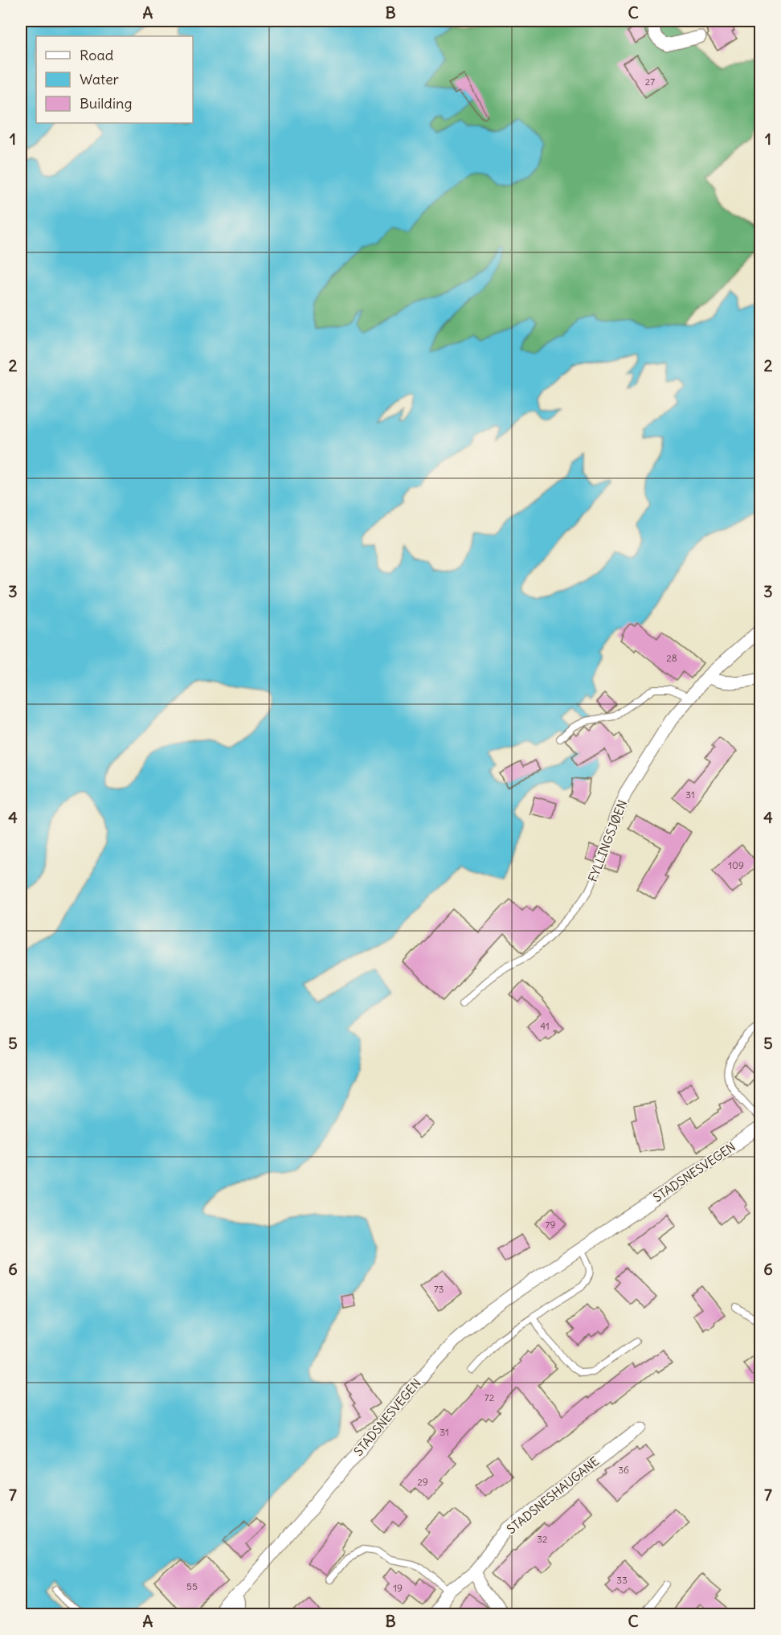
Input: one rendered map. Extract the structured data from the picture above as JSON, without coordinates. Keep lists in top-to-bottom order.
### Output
{
  "streets": {
    "street": ["FYLLINGSJØEN", "STADSNESVEGEN", "STADSNESHAUGANE"]
  },
  "house_numbers": [
    "27",
    "28",
    "31",
    "109",
    "41",
    "79",
    "73",
    "72",
    "31",
    "36",
    "29",
    "32",
    "33",
    "55",
    "19"
  ],
  "legend": ["Road", "Water", "Building"],
  "grid": {
    "columns": ["A", "B", "C"],
    "rows": [
      "1",
      "2",
      "3",
      "4",
      "5",
      "6",
      "7"
    ]
  }
}
